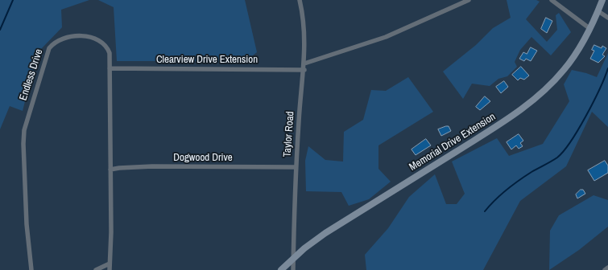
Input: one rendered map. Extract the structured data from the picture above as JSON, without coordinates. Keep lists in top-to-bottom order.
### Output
{
  "streets": {
    "street": [
      "Clearview Drive Extension",
      "Endless Drive",
      "Taylor Road",
      "Memorial Drive Extension",
      "Dogwood Drive"
    ]
  },
  "crossings": [
    ["Clearview Drive Extension", "Endless Drive"],
    ["Clearview Drive Extension", "Taylor Road"],
    ["Endless Drive", "Dogwood Drive"],
    ["Taylor Road", "Memorial Drive Extension"],
    ["Taylor Road", "Dogwood Drive"]
  ]
}
